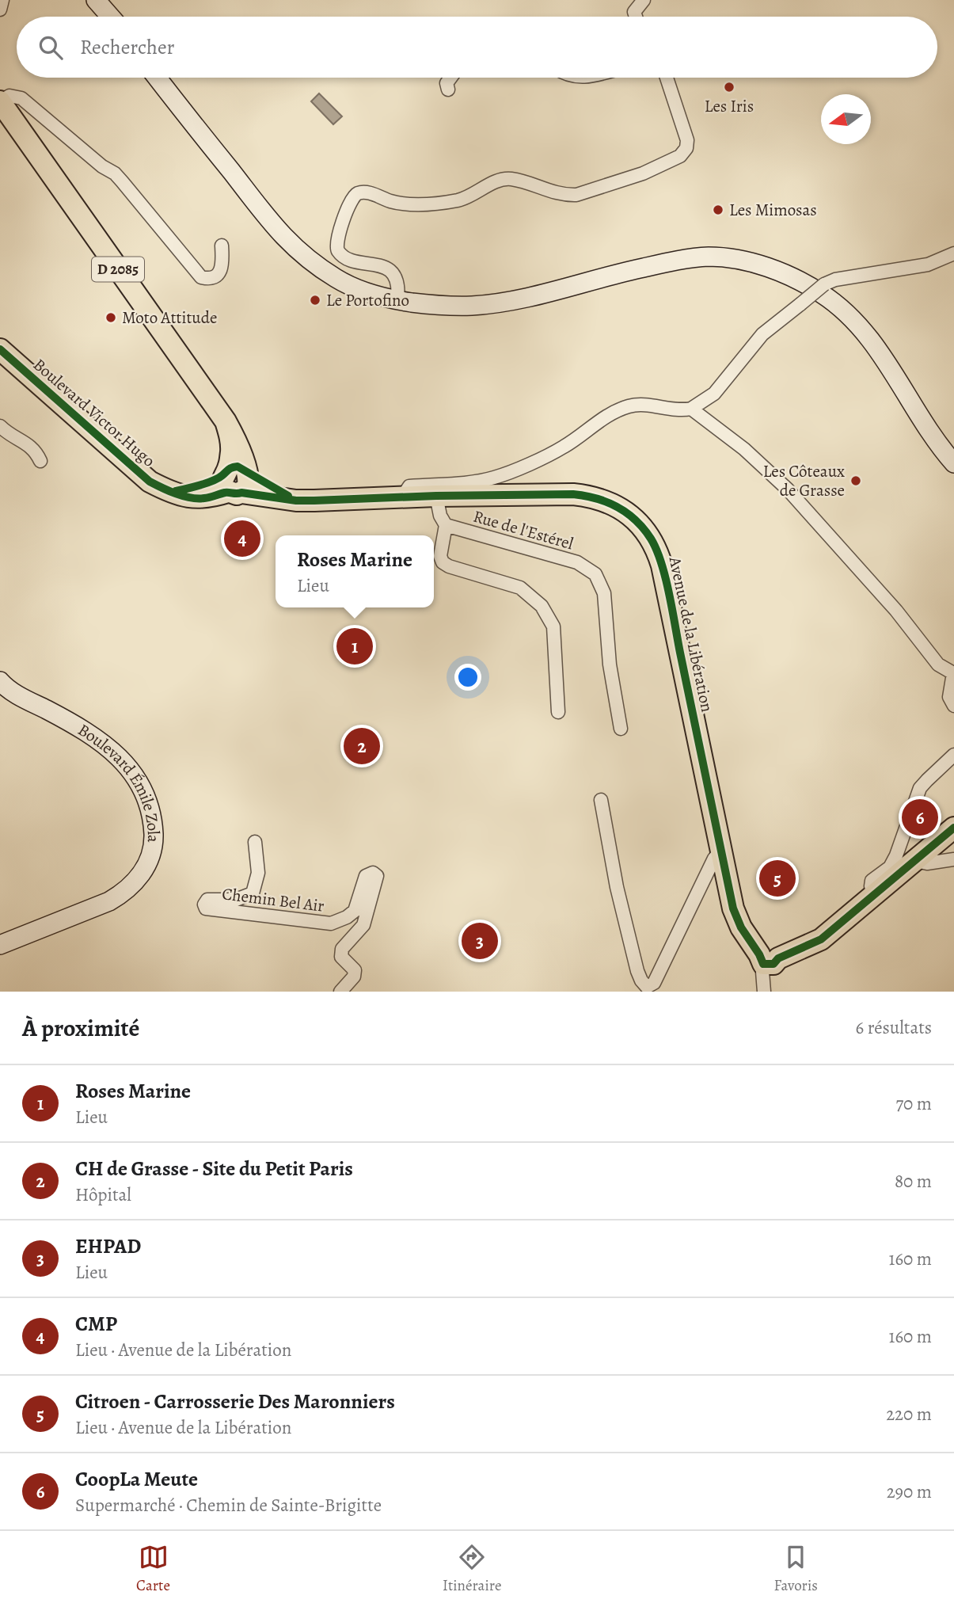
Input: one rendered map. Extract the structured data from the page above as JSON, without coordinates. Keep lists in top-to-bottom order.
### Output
{
  "streets": {
    "main road": ["D 2085", "Boulevard Victor Hugo", "Avenue de la Libération"],
    "street": ["Rue de l'Estérel", "Boulevard Émile Zola", "Chemin Bel Air"]
  },
  "crossings": [
    ["D 2085", "Boulevard Victor Hugo"],
    ["D 2085", "Avenue de la Libération"],
    ["Boulevard Victor Hugo", "Avenue de la Libération"]
  ],
  "places": [
    "Les Iris",
    "Les Mimosas",
    "Le Portofino",
    "Moto Attitude",
    "Les Côteaux de Grasse"
  ],
  "north": "left",
  "page": {
    "search": "Rechercher",
    "pins": [
      "4",
      "1",
      "2",
      "6",
      "5",
      "3"
    ],
    "popup": ["Roses Marine", "Lieu"],
    "heading": ["À proximité", "6 résultats"],
    "list": [
      {
        "mark": "1",
        "name": "Roses Marine",
        "note": "Lieu",
        "value": "70 m"
      },
      {
        "mark": "2",
        "name": "CH de Grasse - Site du Petit Paris",
        "note": "Hôpital",
        "value": "80 m"
      },
      {
        "mark": "3",
        "name": "EHPAD",
        "note": "Lieu",
        "value": "160 m"
      },
      {
        "mark": "4",
        "name": "CMP",
        "note": "Lieu · Avenue de la Libération",
        "value": "160 m"
      },
      {
        "mark": "5",
        "name": "Citroen - Carrosserie Des Maronniers",
        "note": "Lieu · Avenue de la Libération",
        "value": "220 m"
      },
      {
        "mark": "6",
        "name": "CoopLa Meute",
        "note": "Supermarché · Chemin de Sainte-Brigitte",
        "value": "290 m"
      }
    ],
    "nav": ["Carte", "Itinéraire", "Favoris"]
  }
}
